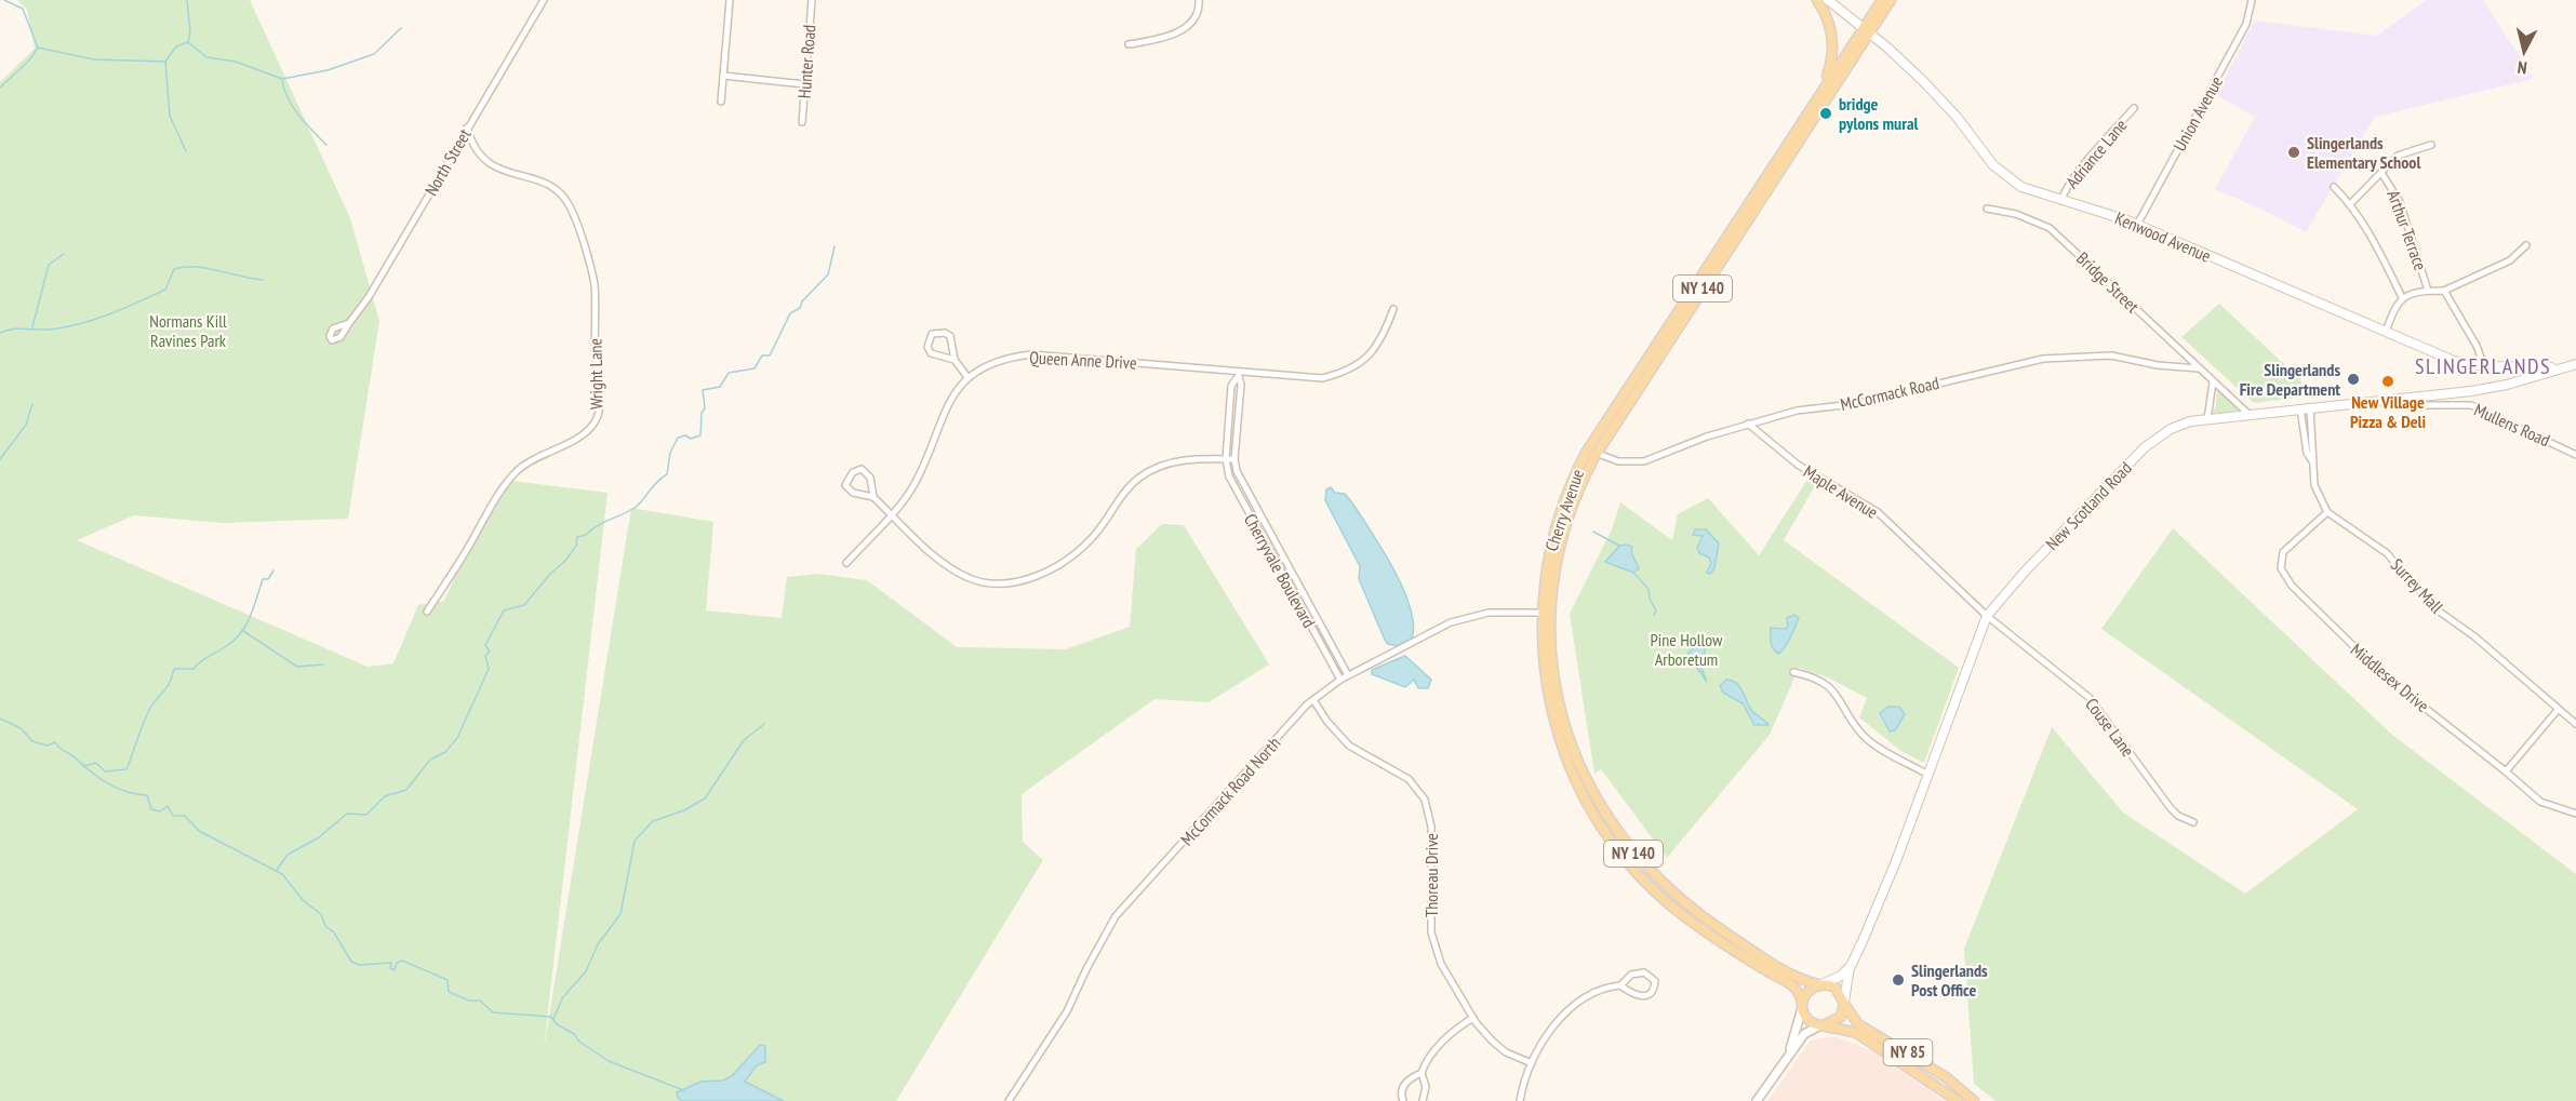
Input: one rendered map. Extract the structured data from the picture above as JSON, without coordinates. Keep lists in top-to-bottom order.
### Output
{
  "streets": {
    "main road": [
      "Kenwood Avenue",
      "NY 140",
      "New Scotland Road",
      "Cherry Avenue",
      "NY 85"
    ],
    "street": [
      "Hunter Road",
      "Union Avenue",
      "Adriance Lane",
      "North Street",
      "Arthur Terrace",
      "Bridge Street",
      "Queen Anne Drive",
      "Wright Lane",
      "McCormack Road",
      "Mullens Road",
      "Maple Avenue",
      "Cherryvale Boulevard",
      "Surrey Mall",
      "Middlesex Drive",
      "Couse Lane",
      "McCormack Road North",
      "Thoreau Drive"
    ]
  },
  "crossings": [
    ["Union Avenue", "Kenwood Avenue"],
    ["Adriance Lane", "Kenwood Avenue"],
    ["North Street", "Wright Lane"],
    ["Kenwood Avenue", "New Scotland Road"],
    ["Kenwood Avenue", "Cherry Avenue"],
    ["Bridge Street", "McCormack Road"],
    ["Bridge Street", "New Scotland Road"],
    ["NY 140", "Cherry Avenue"],
    ["McCormack Road", "Maple Avenue"],
    ["McCormack Road", "Cherry Avenue"],
    ["Mullens Road", "New Scotland Road"],
    ["Maple Avenue", "New Scotland Road"],
    ["Maple Avenue", "Couse Lane"],
    ["New Scotland Road", "Cherry Avenue"],
    ["New Scotland Road", "Couse Lane"],
    ["New Scotland Road", "NY 85"],
    ["Cherry Avenue", "McCormack Road North"],
    ["Cherry Avenue", "NY 85"],
    ["Cherryvale Boulevard", "McCormack Road North"],
    ["Surrey Mall", "Middlesex Drive"],
    ["McCormack Road North", "Thoreau Drive"]
  ],
  "districts": ["SLINGERLANDS"],
  "parks": ["Normans Kill Ravines Park", "Pine Hollow Arboretum"],
  "places": [
    "bridge pylons mural",
    "Slingerlands Elementary School",
    "Slingerlands Fire Department",
    "New Village Pizza & Deli",
    "Slingerlands Post Office"
  ],
  "north": "bottom"
}
